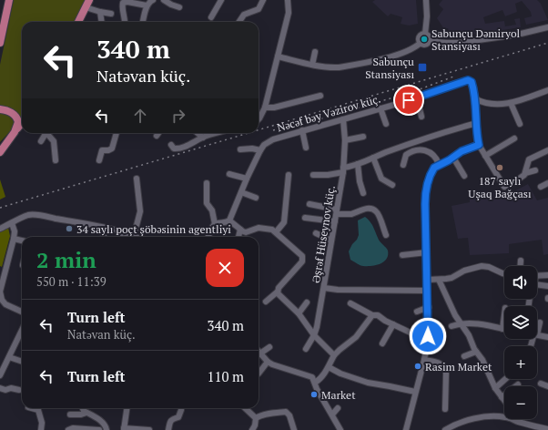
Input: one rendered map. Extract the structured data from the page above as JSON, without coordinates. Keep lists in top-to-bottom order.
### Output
{
  "streets": {
    "street": ["Nəcəf bəy Vəzirov küç.", "Əşrəf Hüseynov küç."]
  },
  "crossings": [
    ["Nəcəf bəy Vəzirov küç.", "Əşrəf Hüseynov küç."]
  ],
  "places": {
    "other": [
      "Sabunçu Dəmiryol Stansiyası",
      "187 saylı Uşaq Bağçası",
      "34 saylı poçt şöbəsinin agentliyi",
      "Rasim Market",
      "Market"
    ],
    "transit": ["Sabunçu Stansiyası"]
  },
  "page": {
    "turn": ["340 m", "Natəvan küç."],
    "heading": ["2 min", "550 m · 11:39"],
    "map_buttons": ["+", "−"],
    "list": [
      {
        "name": "Turn left",
        "note": "Natəvan küç.",
        "value": "340 m"
      },
      {
        "name": "Turn left",
        "value": "110 m"
      }
    ]
  }
}
